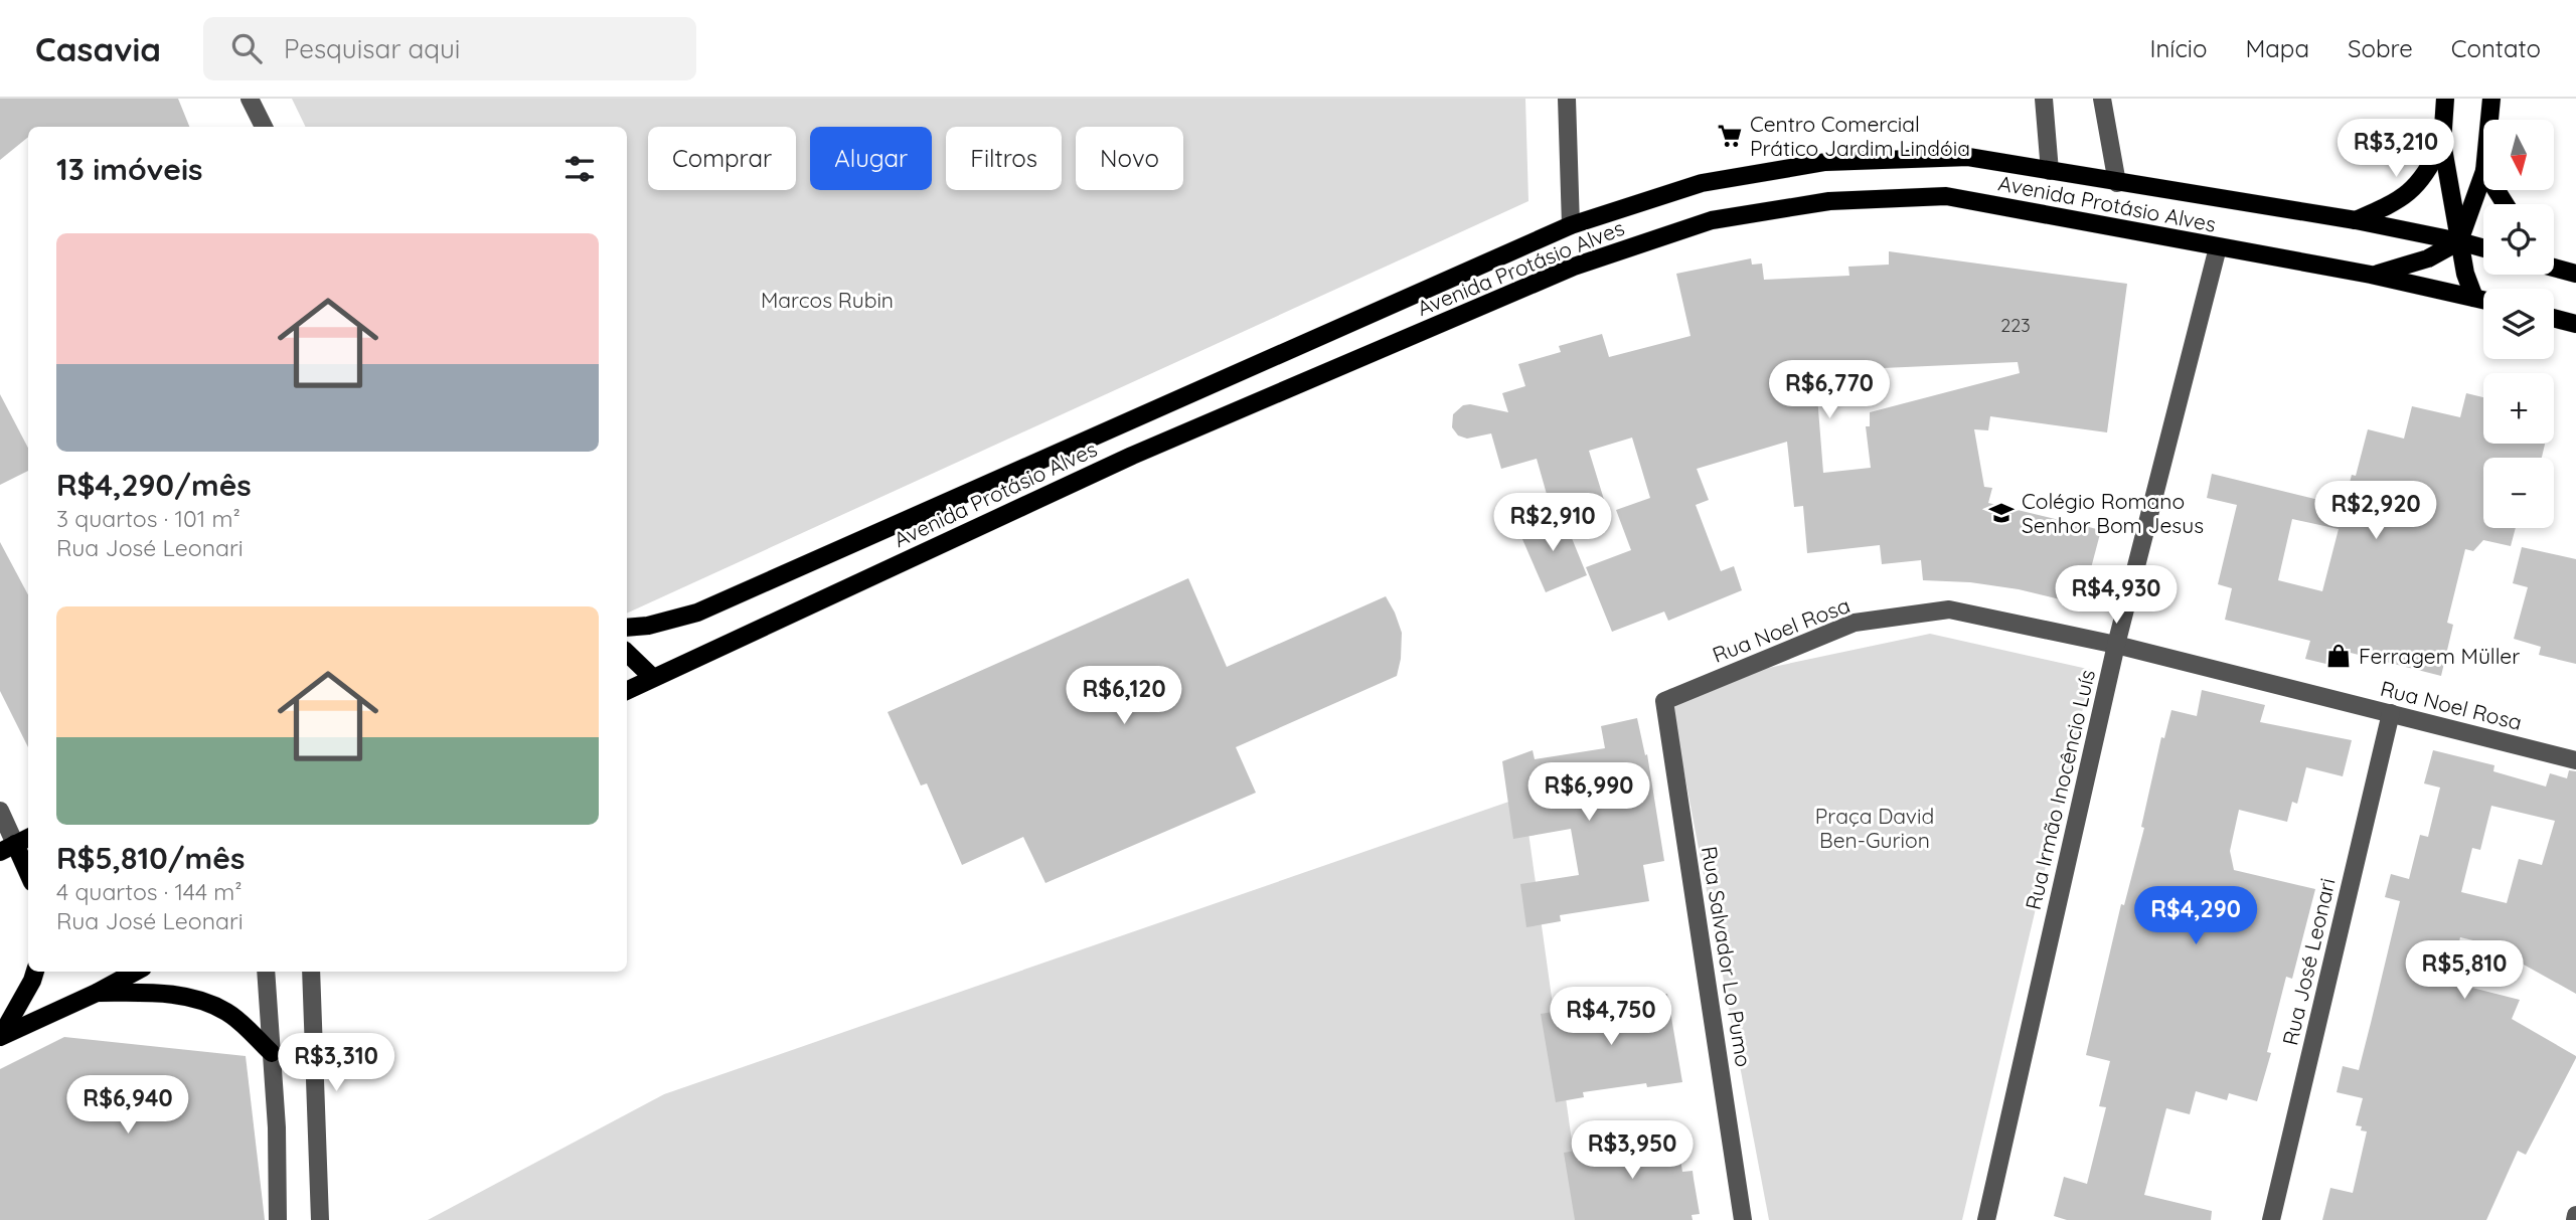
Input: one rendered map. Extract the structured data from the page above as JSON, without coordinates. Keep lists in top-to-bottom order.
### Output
{
  "streets": {
    "main road": ["Avenida Protásio Alves"],
    "street": [
      "Rua Noel Rosa",
      "Rua Irmão Inocêncio Luís",
      "Rua Salvador Lo Pumo",
      "Rua José Leonari"
    ]
  },
  "crossings": [
    ["Avenida Protásio Alves", "Rua Irmão Inocêncio Luís"],
    ["Rua Noel Rosa", "Rua Irmão Inocêncio Luís"],
    ["Rua Noel Rosa", "Rua Salvador Lo Pumo"],
    ["Rua Noel Rosa", "Rua José Leonari"]
  ],
  "parks": ["Marcos Rubin", "Praça David Ben-Gurion"],
  "places": {
    "supermarket": ["Centro Comercial Prático Jardim Lindóia"],
    "school or university": ["Colégio Romano Senhor Bom Jesus"],
    "shop": ["Ferragem Müller"]
  },
  "house_numbers": ["223"],
  "north": "bottom",
  "page": {
    "header": "Casavia",
    "search": "Pesquisar aqui",
    "nav": [
      "Início",
      "Mapa",
      "Sobre",
      "Contato"
    ],
    "price": [
      "R$3,210",
      "R$6,770",
      "R$2,920",
      "R$2,910",
      "R$4,930",
      "R$6,120",
      "R$6,990",
      "R$4,290",
      "R$5,810",
      "R$4,750",
      "R$3,310",
      "R$6,940",
      "R$3,950"
    ],
    "map_buttons": ["+", "−"],
    "chip": [
      "Comprar",
      "Alugar",
      "Filtros",
      "Novo"
    ],
    "heading": "13 imóveis",
    "list": [
      {
        "name": "R$4,290/mês",
        "note": "3 quartos · 101 m² · Rua José Leonari"
      },
      {
        "name": "R$5,810/mês",
        "note": "4 quartos · 144 m² · Rua José Leonari"
      }
    ]
  }
}
